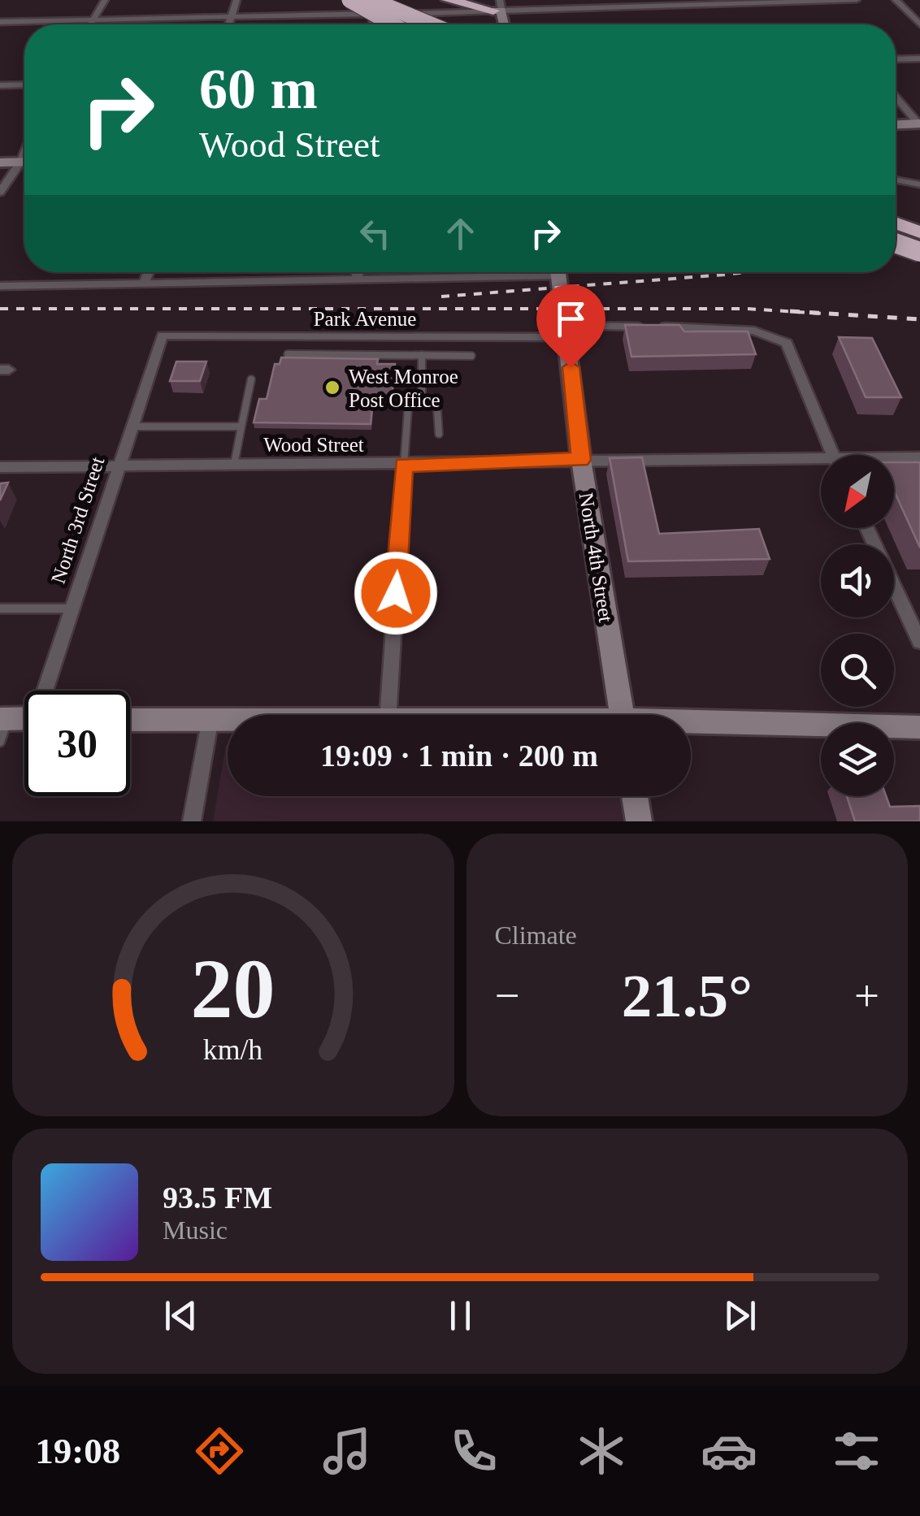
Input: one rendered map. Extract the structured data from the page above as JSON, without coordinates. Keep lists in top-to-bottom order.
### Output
{
  "streets": {
    "street": [
      "Park Avenue",
      "Wood Street",
      "North 3rd Street",
      "North 4th Street"
    ]
  },
  "crossings": [
    ["Park Avenue", "North 3rd Street"],
    ["Park Avenue", "North 4th Street"],
    ["Wood Street", "North 3rd Street"],
    ["Wood Street", "North 4th Street"]
  ],
  "places": ["West Monroe Post Office"],
  "north": "bottom left",
  "page": {
    "turn": ["60 m", "Wood Street"],
    "limit": "30",
    "trip": "19:09 · 1 min · 200 m",
    "tile": "Climate",
    "heat": ["−", "21.5°", "+"],
    "song": ["93.5 FM", "Music"],
    "tabs": "19:08",
    "gauge": ["20", "km/h"]
  }
}
